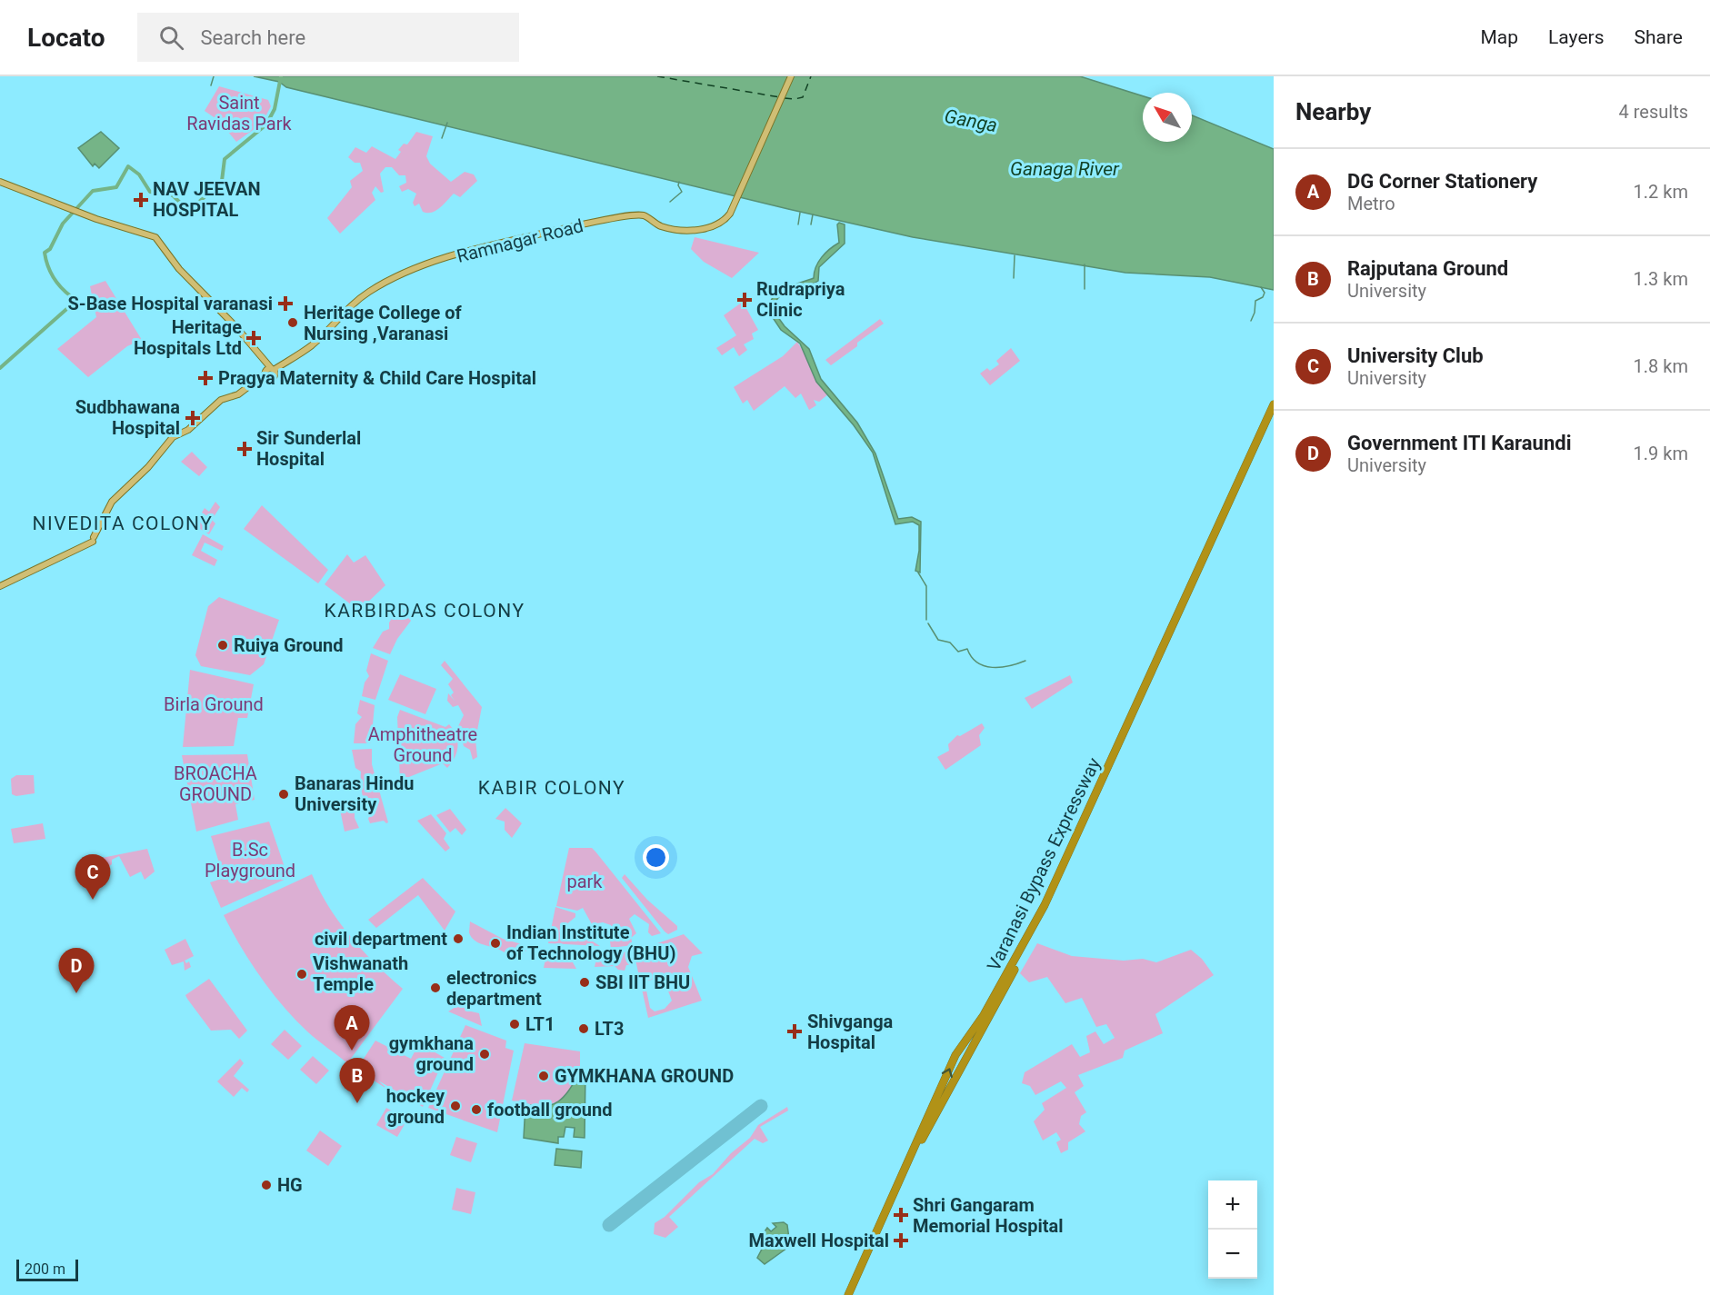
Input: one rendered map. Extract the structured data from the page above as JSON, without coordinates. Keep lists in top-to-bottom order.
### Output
{
  "streets": {
    "highway": ["Varanasi Bypass Expressway"],
    "main road": ["Ramnagar Road"]
  },
  "districts": ["NIVEDITA COLONY", "KARBIRDAS COLONY", "KABIR COLONY"],
  "water": ["Ganga", "Ganaga River"],
  "parks": [
    "Saint Ravidas Park",
    "Birla Ground",
    "Amphitheatre Ground",
    "BROACHA GROUND",
    "B.Sc Playground",
    "park"
  ],
  "places": {
    "health": [
      "NAV JEEVAN HOSPITAL",
      "Rudrapriya Clinic",
      "S-Base Hospital varanasi",
      "Heritage Hospitals Ltd",
      "Pragya Maternity & Child Care Hospital",
      "Sudbhawana Hospital",
      "Sir Sunderlal Hospital",
      "Shivganga Hospital",
      "Shri Gangaram Memorial Hospital",
      "Maxwell Hospital"
    ],
    "other": [
      "Heritage College of Nursing ,Varanasi",
      "Ruiya Ground",
      "Banaras Hindu University",
      "civil department",
      "Indian Institute of Technology (BHU)",
      "Vishwanath Temple",
      "SBI IIT BHU",
      "electronics department",
      "LT1",
      "LT3",
      "gymkhana ground",
      "GYMKHANA GROUND",
      "hockey ground",
      "football ground",
      "HG"
    ]
  },
  "scale_bar": "200 m",
  "north": "top left",
  "page": {
    "header": "Locato",
    "search": "Search here",
    "nav": ["Map", "Layers", "Share"],
    "heading": ["Nearby", "4 results"],
    "list": [
      {
        "mark": "A",
        "name": "DG Corner Stationery",
        "note": "Metro",
        "value": "1.2 km"
      },
      {
        "mark": "B",
        "name": "Rajputana Ground",
        "note": "University",
        "value": "1.3 km"
      },
      {
        "mark": "C",
        "name": "University Club",
        "note": "University",
        "value": "1.8 km"
      },
      {
        "mark": "D",
        "name": "Government ITI Karaundi",
        "note": "University",
        "value": "1.9 km"
      }
    ],
    "pins": [
      "C",
      "D",
      "A",
      "B"
    ],
    "map_buttons": ["+", "−"],
    "scale": "200 m"
  }
}
